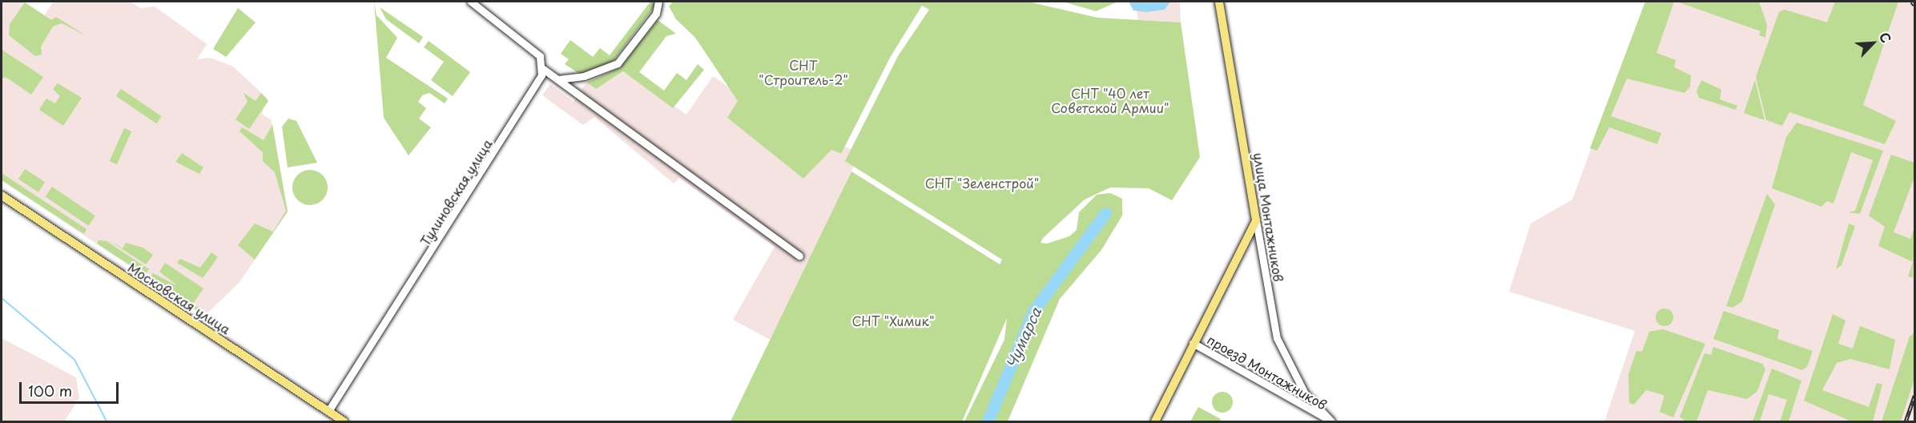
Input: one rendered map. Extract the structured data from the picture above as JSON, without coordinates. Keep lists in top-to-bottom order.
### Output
{
  "streets": {
    "main road": ["улица Монтажников", "Московская улица", "проезд Монтажников"],
    "street": ["Тулиновская улица"]
  },
  "crossings": [
    ["Тулиновская улица", "Московская улица"],
    ["улица Монтажников", "проезд Монтажников"]
  ],
  "water": ["Чумарса"],
  "parks": [
    "СНТ \"Строитель-2\"",
    "СНТ \"40 лет Советской Армии\"",
    "СНТ \"Зеленстрой\"",
    "СНТ \"Химик\""
  ],
  "scale_bar": "100 m",
  "north": "top right"
}
